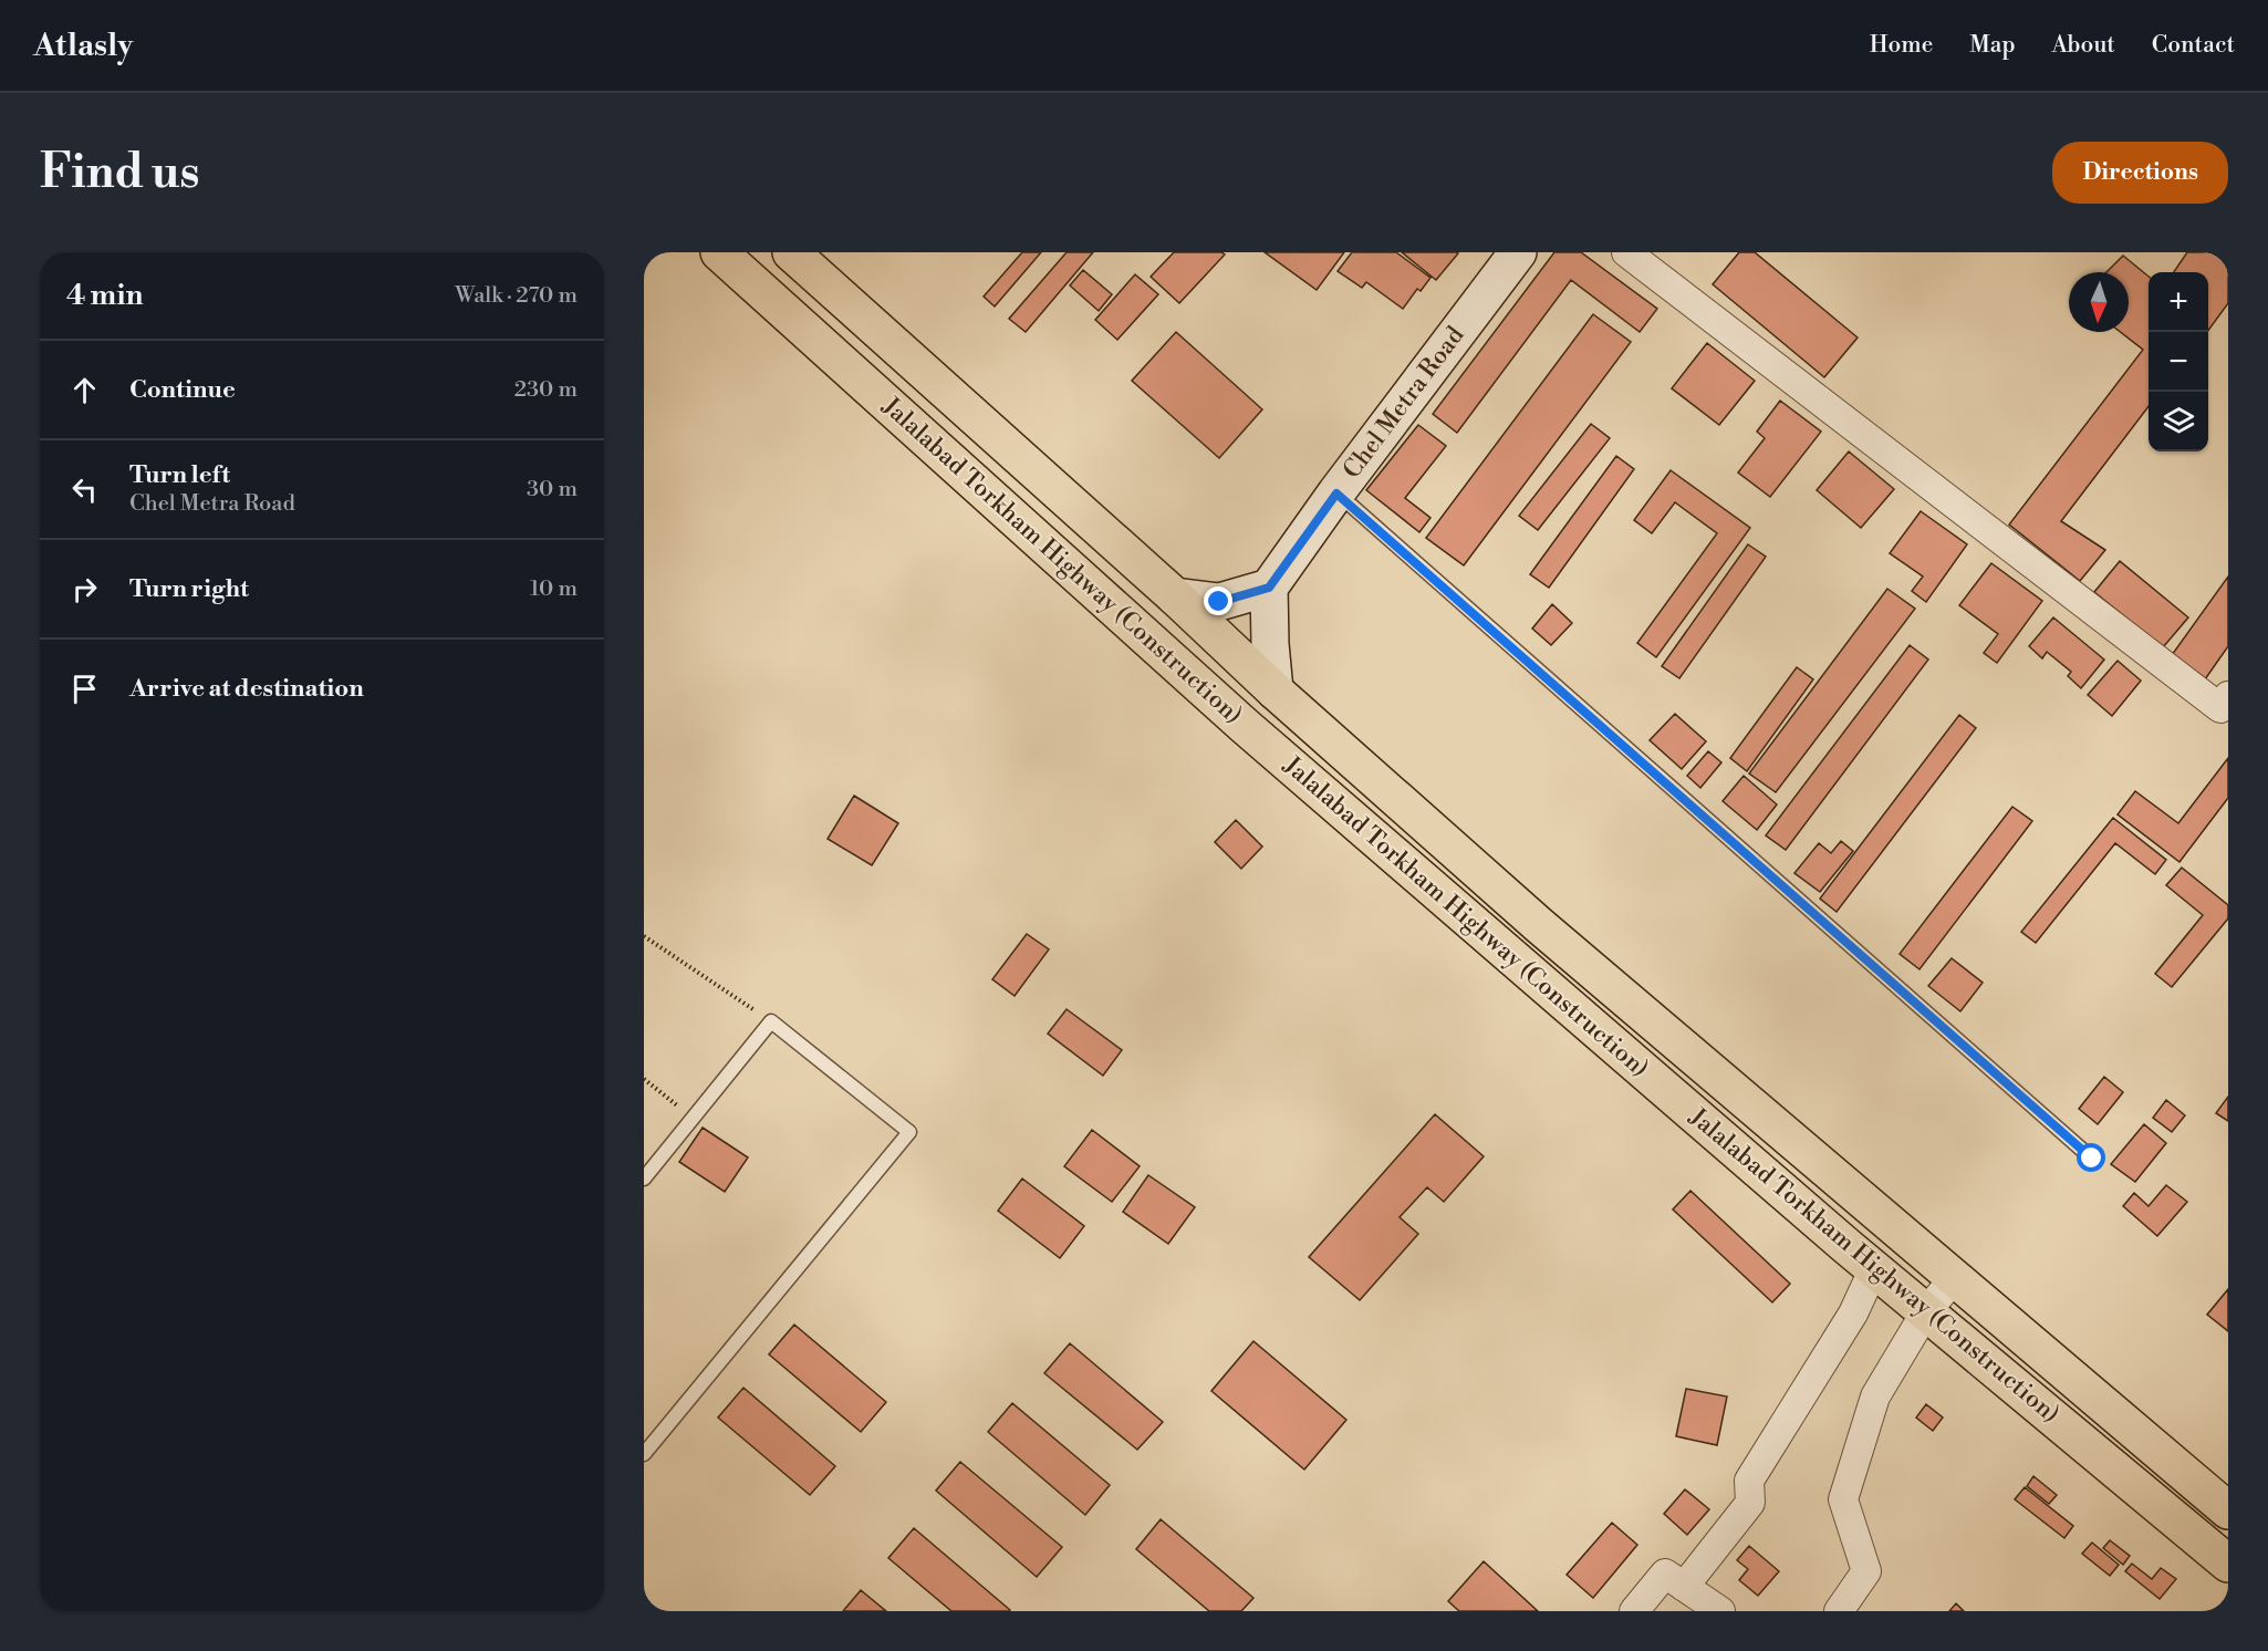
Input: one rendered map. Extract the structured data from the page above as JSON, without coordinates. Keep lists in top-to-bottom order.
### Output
{
  "streets": {
    "highway": ["Jalalabad Torkham Highway (Construction)"],
    "street": ["Chel Metra Road"]
  },
  "north": "bottom",
  "page": {
    "header": "Atlasly",
    "nav": [
      "Home",
      "Map",
      "About",
      "Contact"
    ],
    "buttons": "Directions",
    "title": "Find us",
    "heading": ["4 min", "Walk · 270 m"],
    "map_buttons": ["+", "−"],
    "list": [
      ["Continue", "230 m"],
      ["Turn left", "Chel Metra Road", "30 m"],
      ["Turn right", "10 m"],
      "Arrive at destination"
    ]
  }
}
